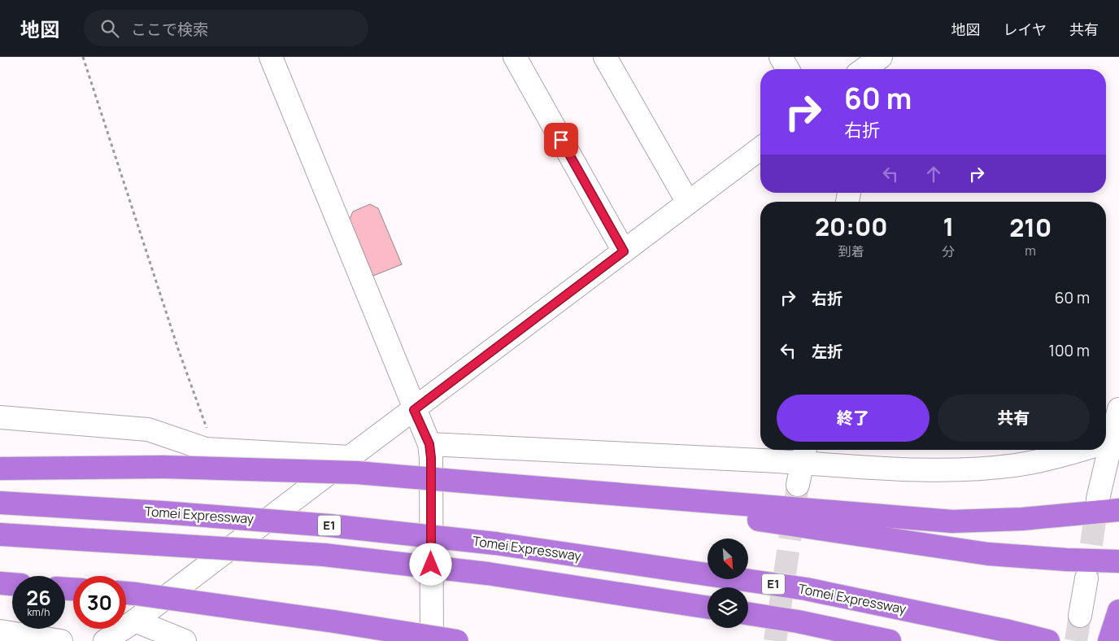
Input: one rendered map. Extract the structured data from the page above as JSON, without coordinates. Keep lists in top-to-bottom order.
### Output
{
  "streets": {
    "highway": ["Tomei Expressway", "E1"]
  },
  "north": "bottom right",
  "page": {
    "header": "地図",
    "search": "ここで検索",
    "nav": ["地図", "レイヤ", "共有"],
    "turn": ["60 m", "右折"],
    "eta": [
      "20:00",
      "到着",
      "1",
      "分",
      "210",
      "m"
    ],
    "list": [
      {
        "name": "右折",
        "value": "60 m"
      },
      {
        "name": "左折",
        "value": "100 m"
      }
    ],
    "buttons": ["終了", "共有"],
    "speed": "26 km/h",
    "limit": "30"
  }
}
